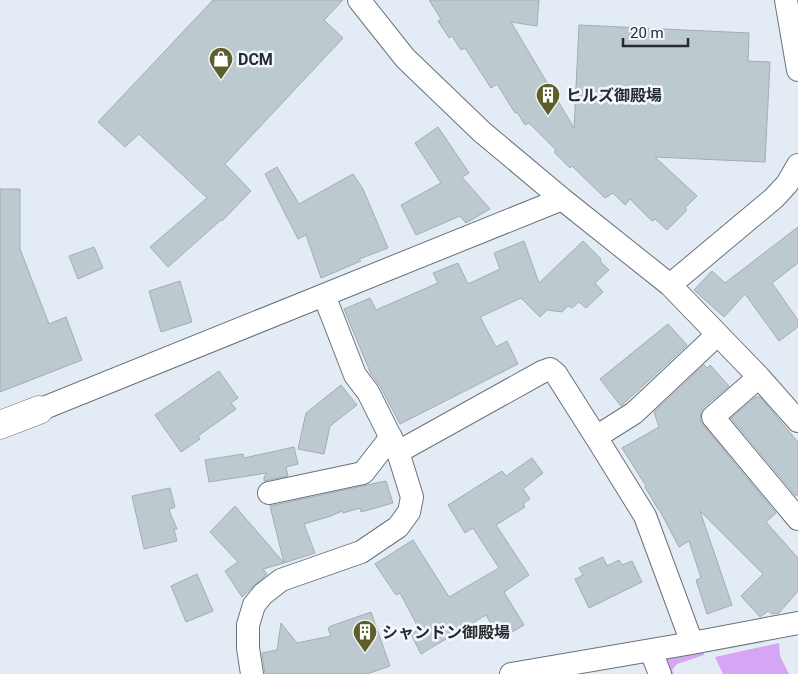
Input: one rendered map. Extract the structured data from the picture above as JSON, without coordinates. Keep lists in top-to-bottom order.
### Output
{
  "places": {
    "shop": ["DCM"],
    "building": ["ヒルズ御殿場", "シャンドン御殿場"]
  },
  "scale_bar": "20 m"
}
